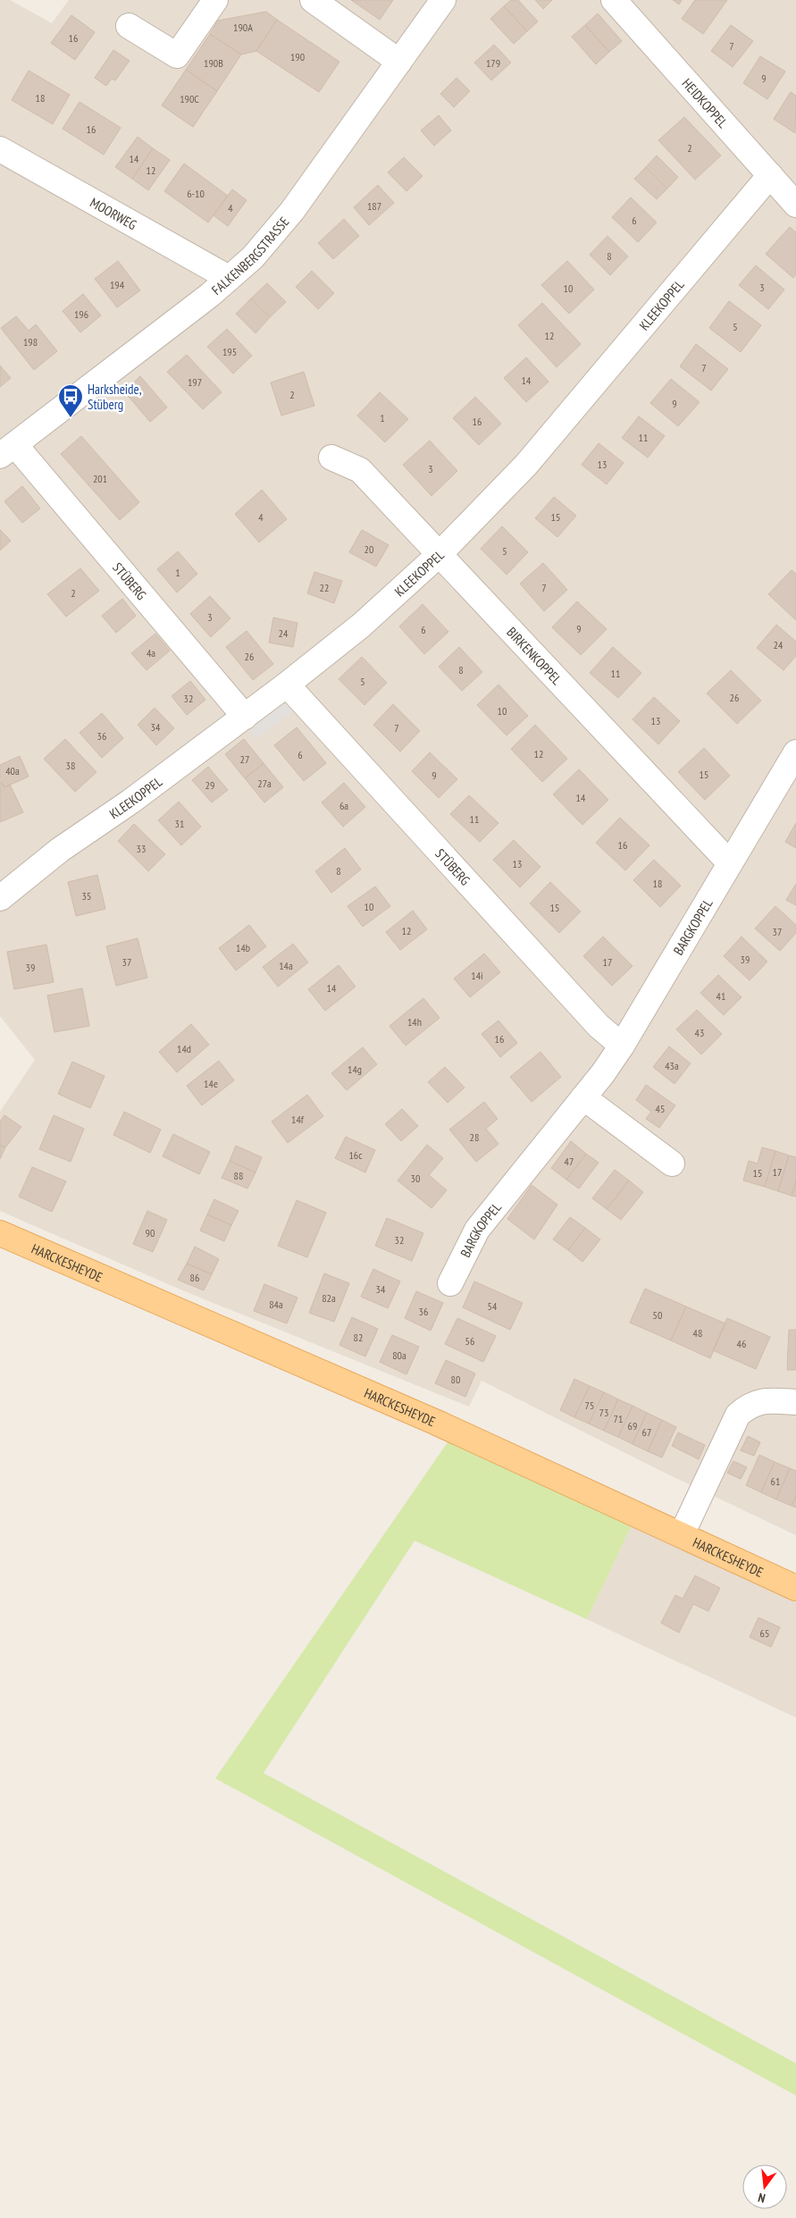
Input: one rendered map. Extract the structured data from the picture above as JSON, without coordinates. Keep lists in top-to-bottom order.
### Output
{
  "streets": {
    "main road": ["HARCKESHEYDE"],
    "street": [
      "HEIDKOPPEL",
      "MOORWEG",
      "FALKENBERGSTRASSE",
      "KLEEKOPPEL",
      "STÜBERG",
      "BIRKENKOPPEL",
      "BARGKOPPEL"
    ]
  },
  "crossings": [
    ["HEIDKOPPEL", "KLEEKOPPEL"],
    ["MOORWEG", "FALKENBERGSTRASSE"],
    ["FALKENBERGSTRASSE", "STÜBERG"],
    ["KLEEKOPPEL", "STÜBERG"],
    ["KLEEKOPPEL", "BIRKENKOPPEL"],
    ["STÜBERG", "BARGKOPPEL"],
    ["BIRKENKOPPEL", "BARGKOPPEL"]
  ],
  "places": {
    "bus stop": ["Harksheide, Stüberg"]
  },
  "house_numbers": [
    "190A",
    "16",
    "7",
    "190",
    "190B",
    "179",
    "9",
    "18",
    "190C",
    "16",
    "2",
    "14",
    "12",
    "6-10",
    "187",
    "4",
    "6",
    "8",
    "194",
    "3",
    "10",
    "196",
    "5",
    "12",
    "198",
    "195",
    "7",
    "14",
    "197",
    "2",
    "9",
    "1",
    "16",
    "11",
    "13",
    "3",
    "201",
    "4",
    "15",
    "20",
    "5",
    "1",
    "22",
    "7",
    "2",
    "3",
    "9",
    "6",
    "24",
    "24",
    "4a",
    "26",
    "8",
    "11",
    "5",
    "26",
    "32",
    "10",
    "13",
    "34",
    "7",
    "36",
    "12",
    "6",
    "27",
    "38",
    "40a",
    "15",
    "9",
    "27a",
    "29",
    "14",
    "6a",
    "11",
    "31",
    "16",
    "33",
    "13",
    "8",
    "18",
    "35",
    "10",
    "15",
    "12",
    "37",
    "14b",
    "39",
    "37",
    "17",
    "14a",
    "39",
    "14i",
    "14",
    "41",
    "14h",
    "43",
    "16",
    "14d",
    "43a",
    "14g",
    "14e",
    "45",
    "14f",
    "28",
    "16c",
    "47",
    "17",
    "15",
    "88",
    "30",
    "90",
    "32",
    "86",
    "34",
    "82a",
    "84a",
    "54",
    "36",
    "50",
    "48",
    "82",
    "56",
    "46",
    "80a",
    "80",
    "75",
    "73",
    "71",
    "69",
    "67",
    "61",
    "65"
  ],
  "north": "bottom"
}
